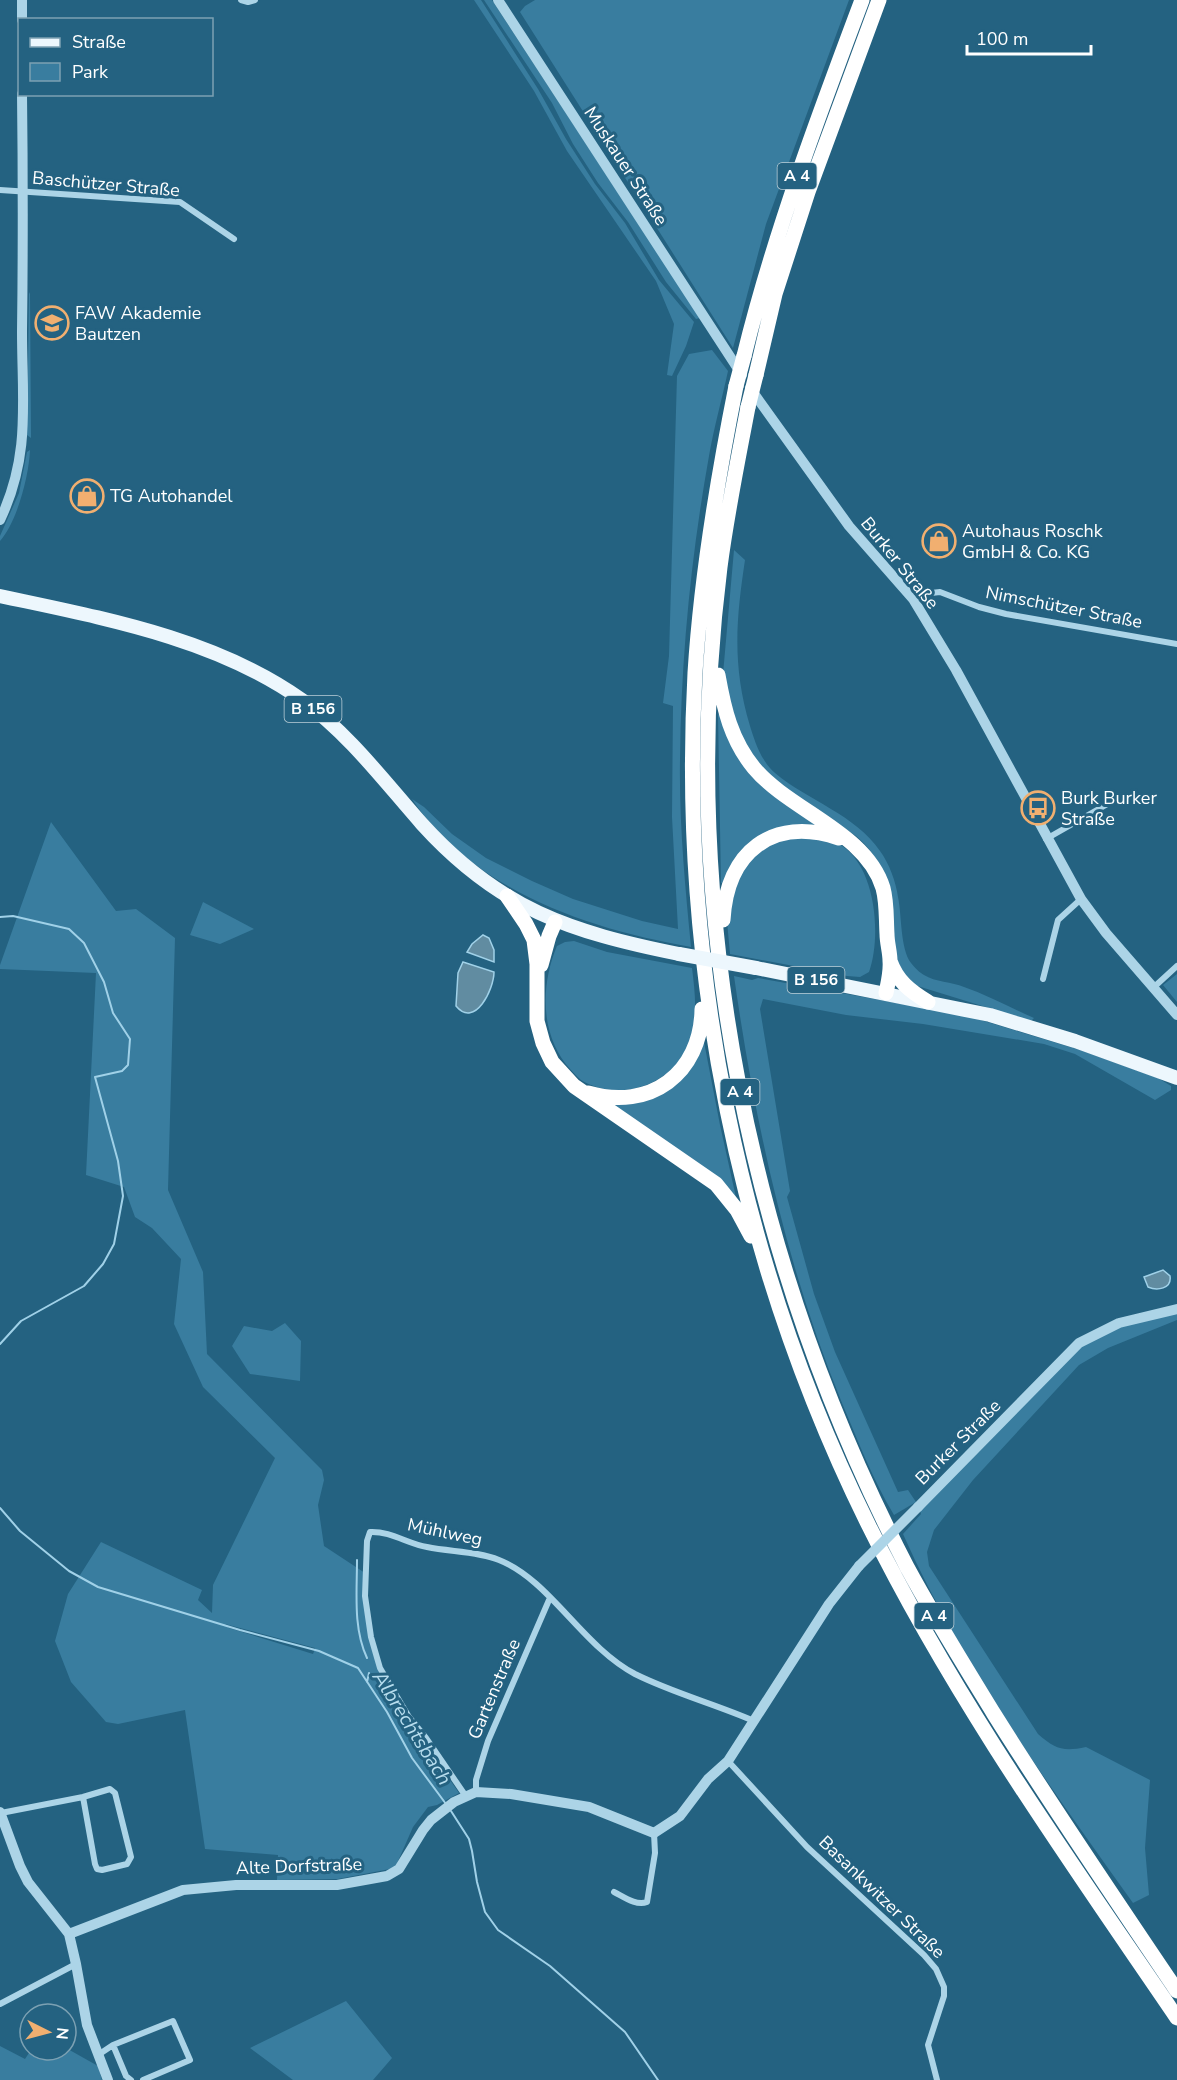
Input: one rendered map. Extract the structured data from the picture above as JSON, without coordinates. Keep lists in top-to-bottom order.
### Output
{
  "streets": {
    "highway": ["A 4"],
    "main road": ["B 156"],
    "street": [
      "Muskauer Straße",
      "Baschützer Straße",
      "Burker Straße",
      "Nimschützer Straße",
      "Mühlweg",
      "Gartenstraße",
      "Alte Dorfstraße",
      "Basankwitzer Straße"
    ]
  },
  "crossings": [
    ["Muskauer Straße", "Burker Straße"],
    ["Burker Straße", "Nimschützer Straße"],
    ["Burker Straße", "Mühlweg"],
    ["Mühlweg", "Gartenstraße"],
    ["Mühlweg", "Alte Dorfstraße"],
    ["Gartenstraße", "Alte Dorfstraße"]
  ],
  "water": ["Albrechtsbach"],
  "places": {
    "school or university": ["FAW Akademie Bautzen"],
    "shop": ["TG Autohandel", "Autohaus Roschk GmbH & Co. KG"],
    "bus stop": ["Burk Burker Straße"]
  },
  "legend": ["Straße", "Park"],
  "scale_bar": "100 m",
  "north": "right"
}
